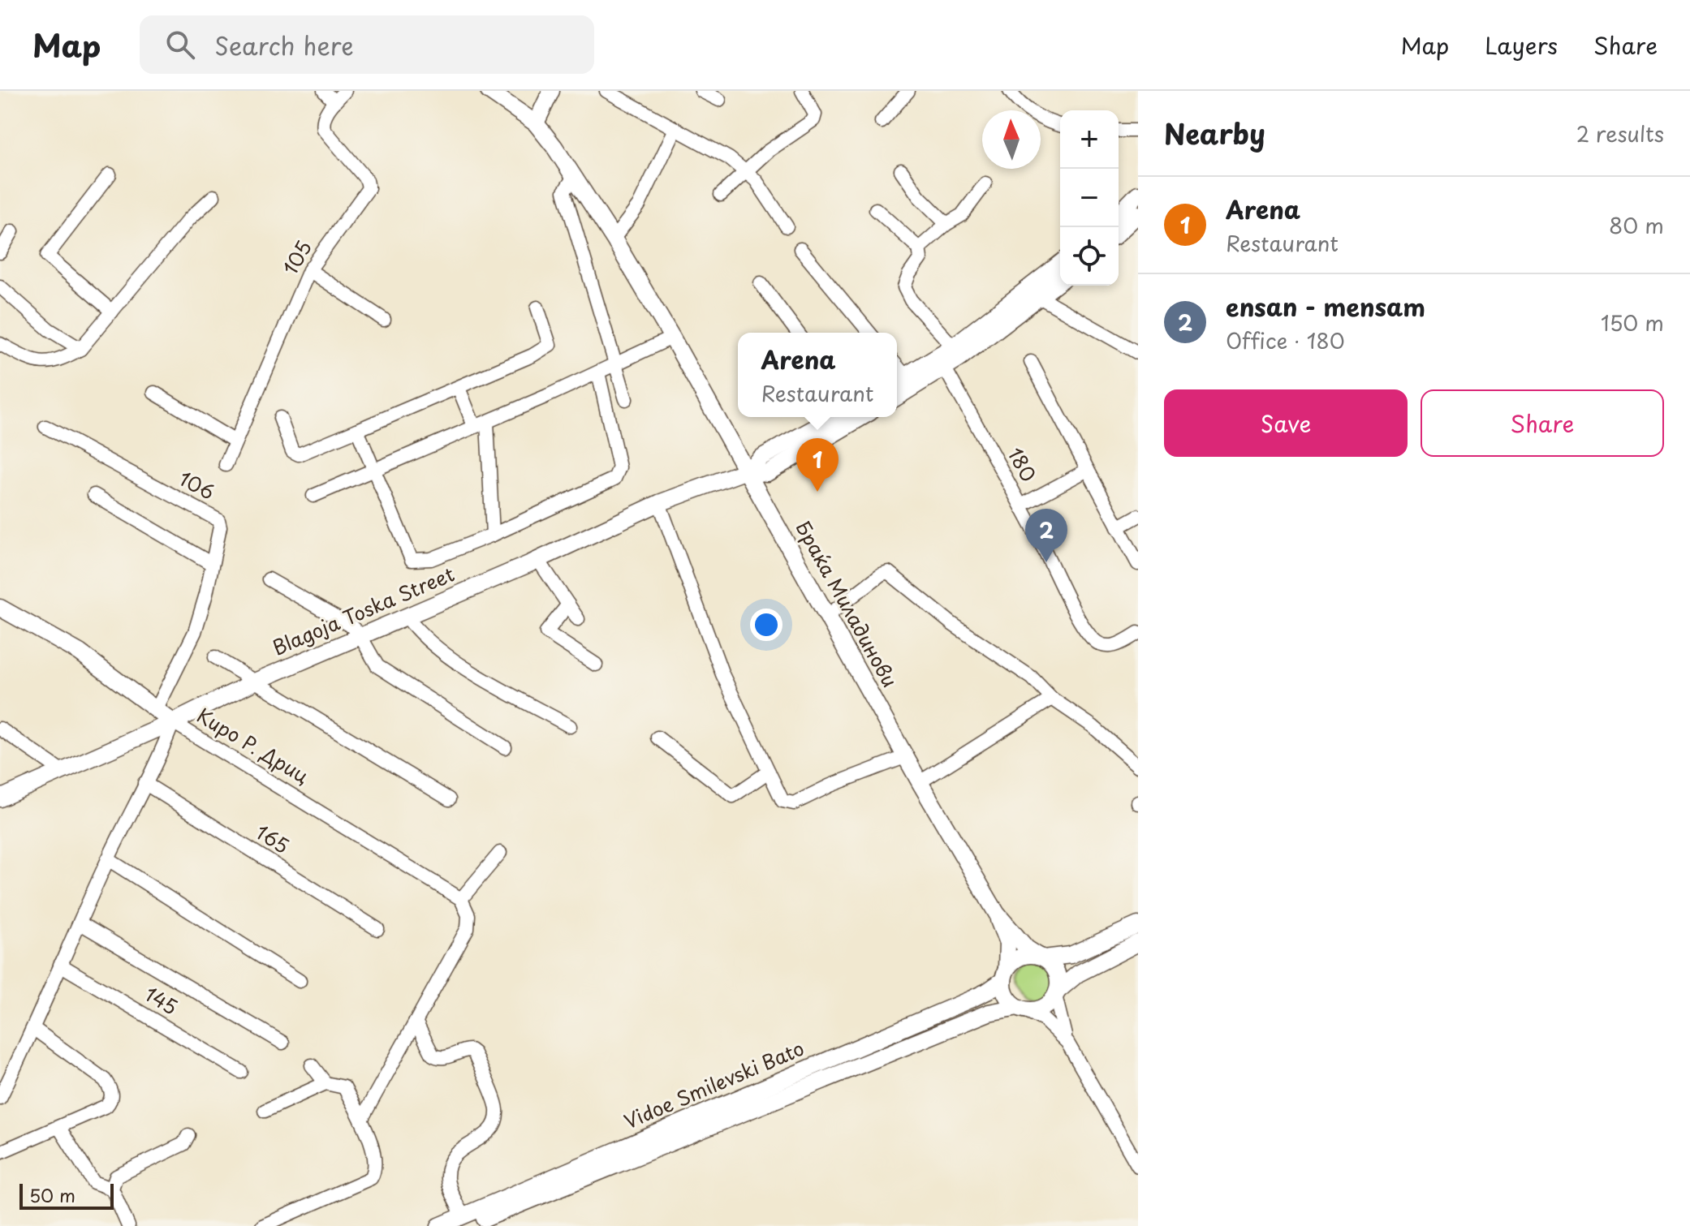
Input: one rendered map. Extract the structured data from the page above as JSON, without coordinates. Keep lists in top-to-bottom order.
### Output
{
  "streets": {
    "street": [
      "105",
      "180",
      "106",
      "Браќа Миладинови",
      "Blagoja Toska Street",
      "Киро Р. Дриц",
      "165",
      "145",
      "Vidoe Smilevski Bato"
    ]
  },
  "crossings": [
    ["106", "Киро Р. Дриц"],
    ["Браќа Миладинови", "Blagoja Toska Street"],
    ["Blagoja Toska Street", "Киро Р. Дриц"]
  ],
  "scale_bar": "50 m",
  "north": "top",
  "page": {
    "header": "Map",
    "search": "Search here",
    "nav": ["Map", "Layers", "Share"],
    "heading": ["Nearby", "2 results"],
    "map_buttons": ["+", "−"],
    "list": [
      {
        "mark": "1",
        "name": "Arena",
        "note": "Restaurant",
        "value": "80 m"
      },
      {
        "mark": "2",
        "name": "ensan - mensam",
        "note": "Office · 180",
        "value": "150 m"
      }
    ],
    "popup": ["Arena", "Restaurant"],
    "buttons": ["Save", "Share"],
    "pins": ["1", "2"],
    "scale": "50 m"
  }
}
